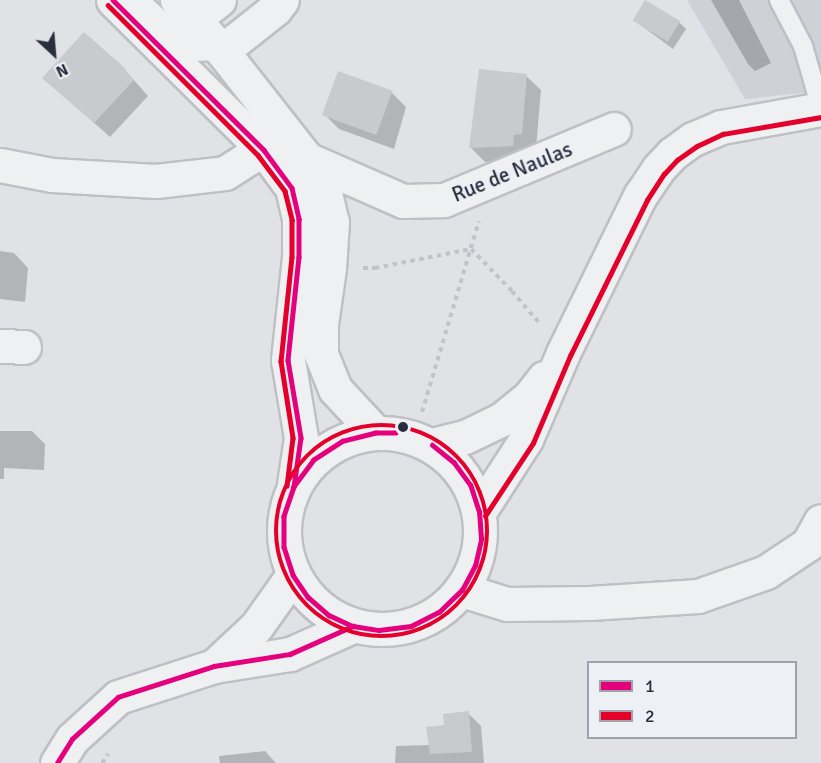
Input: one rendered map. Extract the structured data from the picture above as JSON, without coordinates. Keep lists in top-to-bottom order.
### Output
{
  "streets": {
    "street": ["Rue de Naulas"]
  },
  "lines": ["transit line 1", "transit line 2"],
  "legend": ["1", "2"],
  "north": "bottom right"
}
